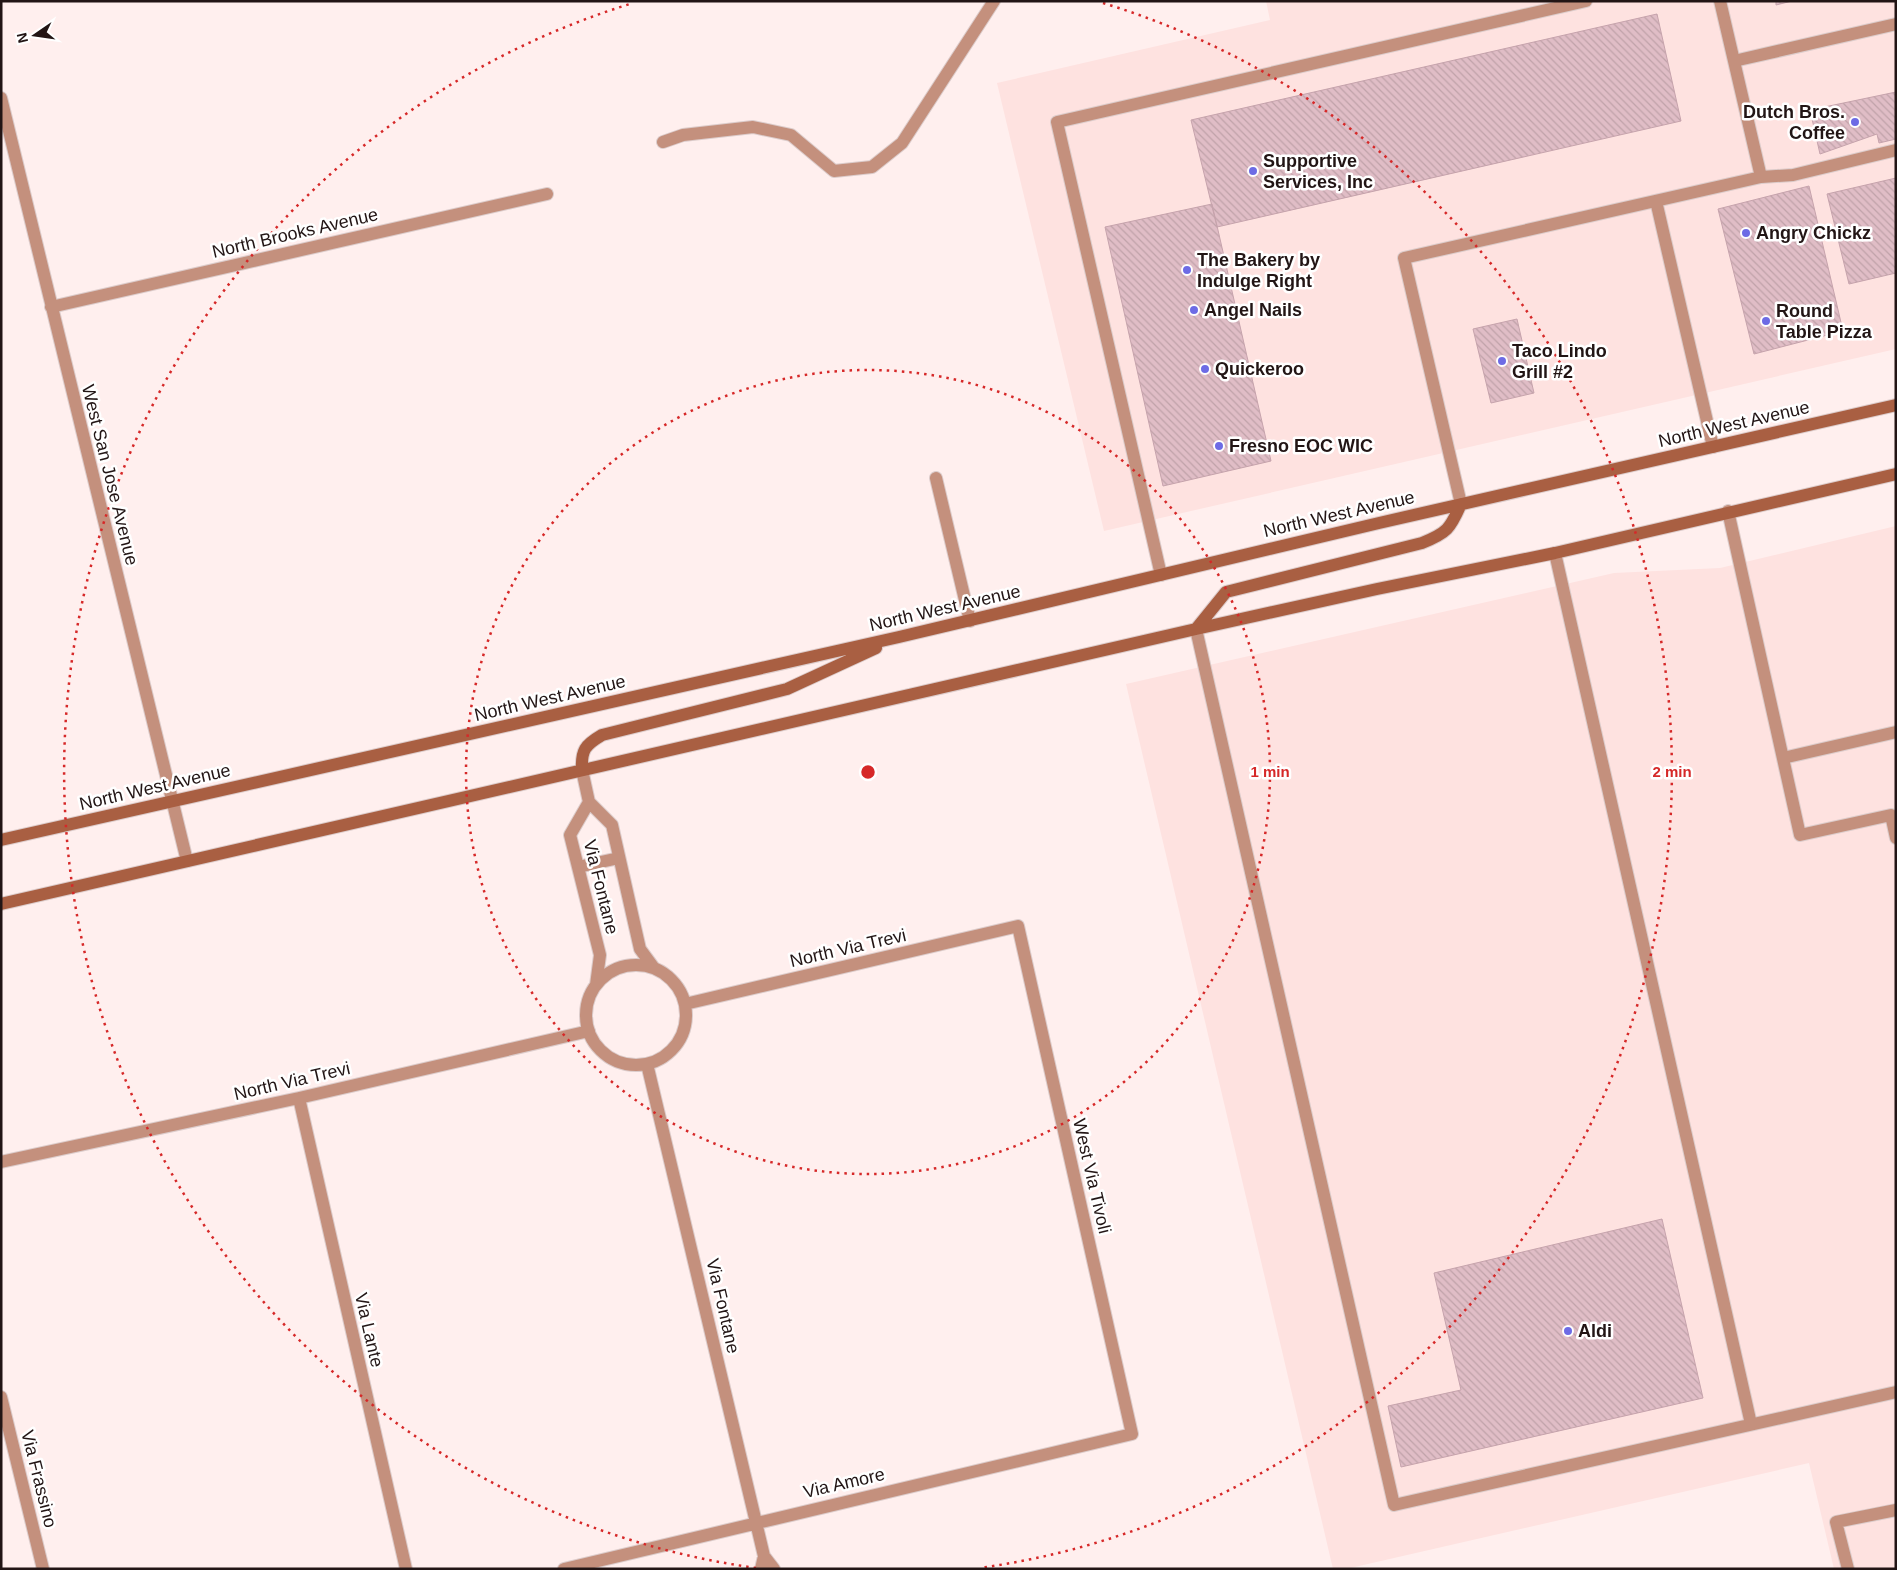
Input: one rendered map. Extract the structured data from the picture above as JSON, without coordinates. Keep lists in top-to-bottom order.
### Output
{
  "streets": {
    "main road": ["North West Avenue"],
    "street": [
      "North Brooks Avenue",
      "West San Jose Avenue",
      "Via Fontane",
      "North Via Trevi",
      "West Via Tivoli",
      "Via Lante",
      "Via Frassino",
      "Via Amore"
    ]
  },
  "crossings": [
    ["North Brooks Avenue", "West San Jose Avenue"],
    ["North West Avenue", "West San Jose Avenue"],
    ["Via Fontane", "North Via Trevi"],
    ["Via Fontane", "Via Amore"],
    ["North Via Trevi", "West Via Tivoli"],
    ["North Via Trevi", "Via Lante"],
    ["West Via Tivoli", "Via Amore"]
  ],
  "places": [
    "Dutch Bros. Coffee",
    "Supportive Services, Inc",
    "Angry Chickz",
    "The Bakery by Indulge Right",
    "Angel Nails",
    "Round Table Pizza",
    "Taco Lindo Grill #2",
    "Quickeroo",
    "Fresno EOC WIC",
    "Aldi"
  ],
  "north": "left",
  "rings": ["1 min", "2 min"]
}
